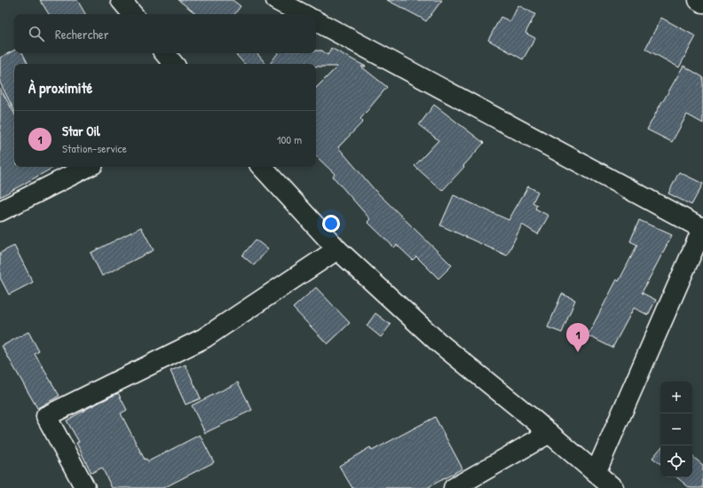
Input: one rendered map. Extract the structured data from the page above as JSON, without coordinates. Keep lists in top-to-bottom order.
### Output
{
  "page": {
    "search": "Rechercher",
    "heading": "À proximité",
    "list": [
      {
        "mark": "1",
        "name": "Star Oil",
        "note": "Station-service",
        "value": "100 m"
      }
    ],
    "pins": "1",
    "map_buttons": ["+", "−"]
  }
}
